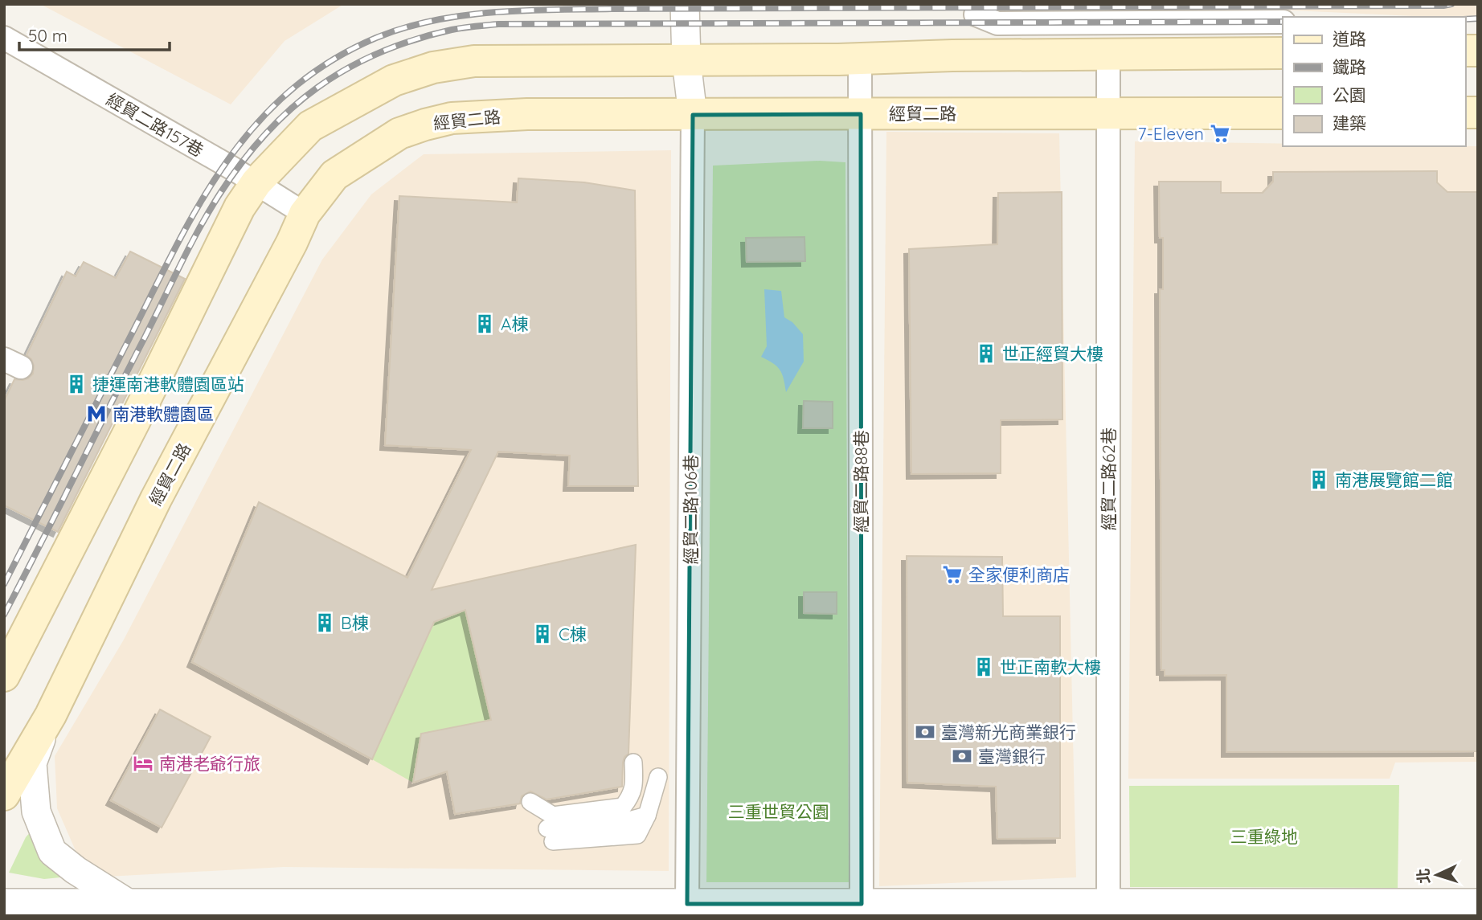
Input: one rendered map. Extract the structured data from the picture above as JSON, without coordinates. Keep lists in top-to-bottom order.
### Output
{
  "streets": {
    "main road": ["經貿二路"],
    "street": [
      "經貿二路157巷",
      "經貿二路62巷",
      "經貿二路88巷",
      "經貿二路106巷"
    ]
  },
  "crossings": [
    ["經貿二路", "經貿二路157巷"],
    ["經貿二路", "經貿二路62巷"],
    ["經貿二路", "經貿二路88巷"],
    ["經貿二路", "經貿二路106巷"]
  ],
  "parks": ["三重世貿公園", "三重綠地"],
  "places": {
    "supermarket": ["7-Eleven", "全家便利商店"],
    "building": [
      "A棟",
      "世正經貿大樓",
      "捷運南港軟體園區站",
      "南港展覽館二館",
      "B棟",
      "C棟",
      "世正南軟大樓"
    ],
    "metro station": ["南港軟體園區"],
    "bank": ["臺灣新光商業銀行", "臺灣銀行"],
    "hotel": ["南港老爺行旅"]
  },
  "legend": [
    "道路",
    "鐵路",
    "公園",
    "建築"
  ],
  "scale_bar": "50 m",
  "north": "left"
}
